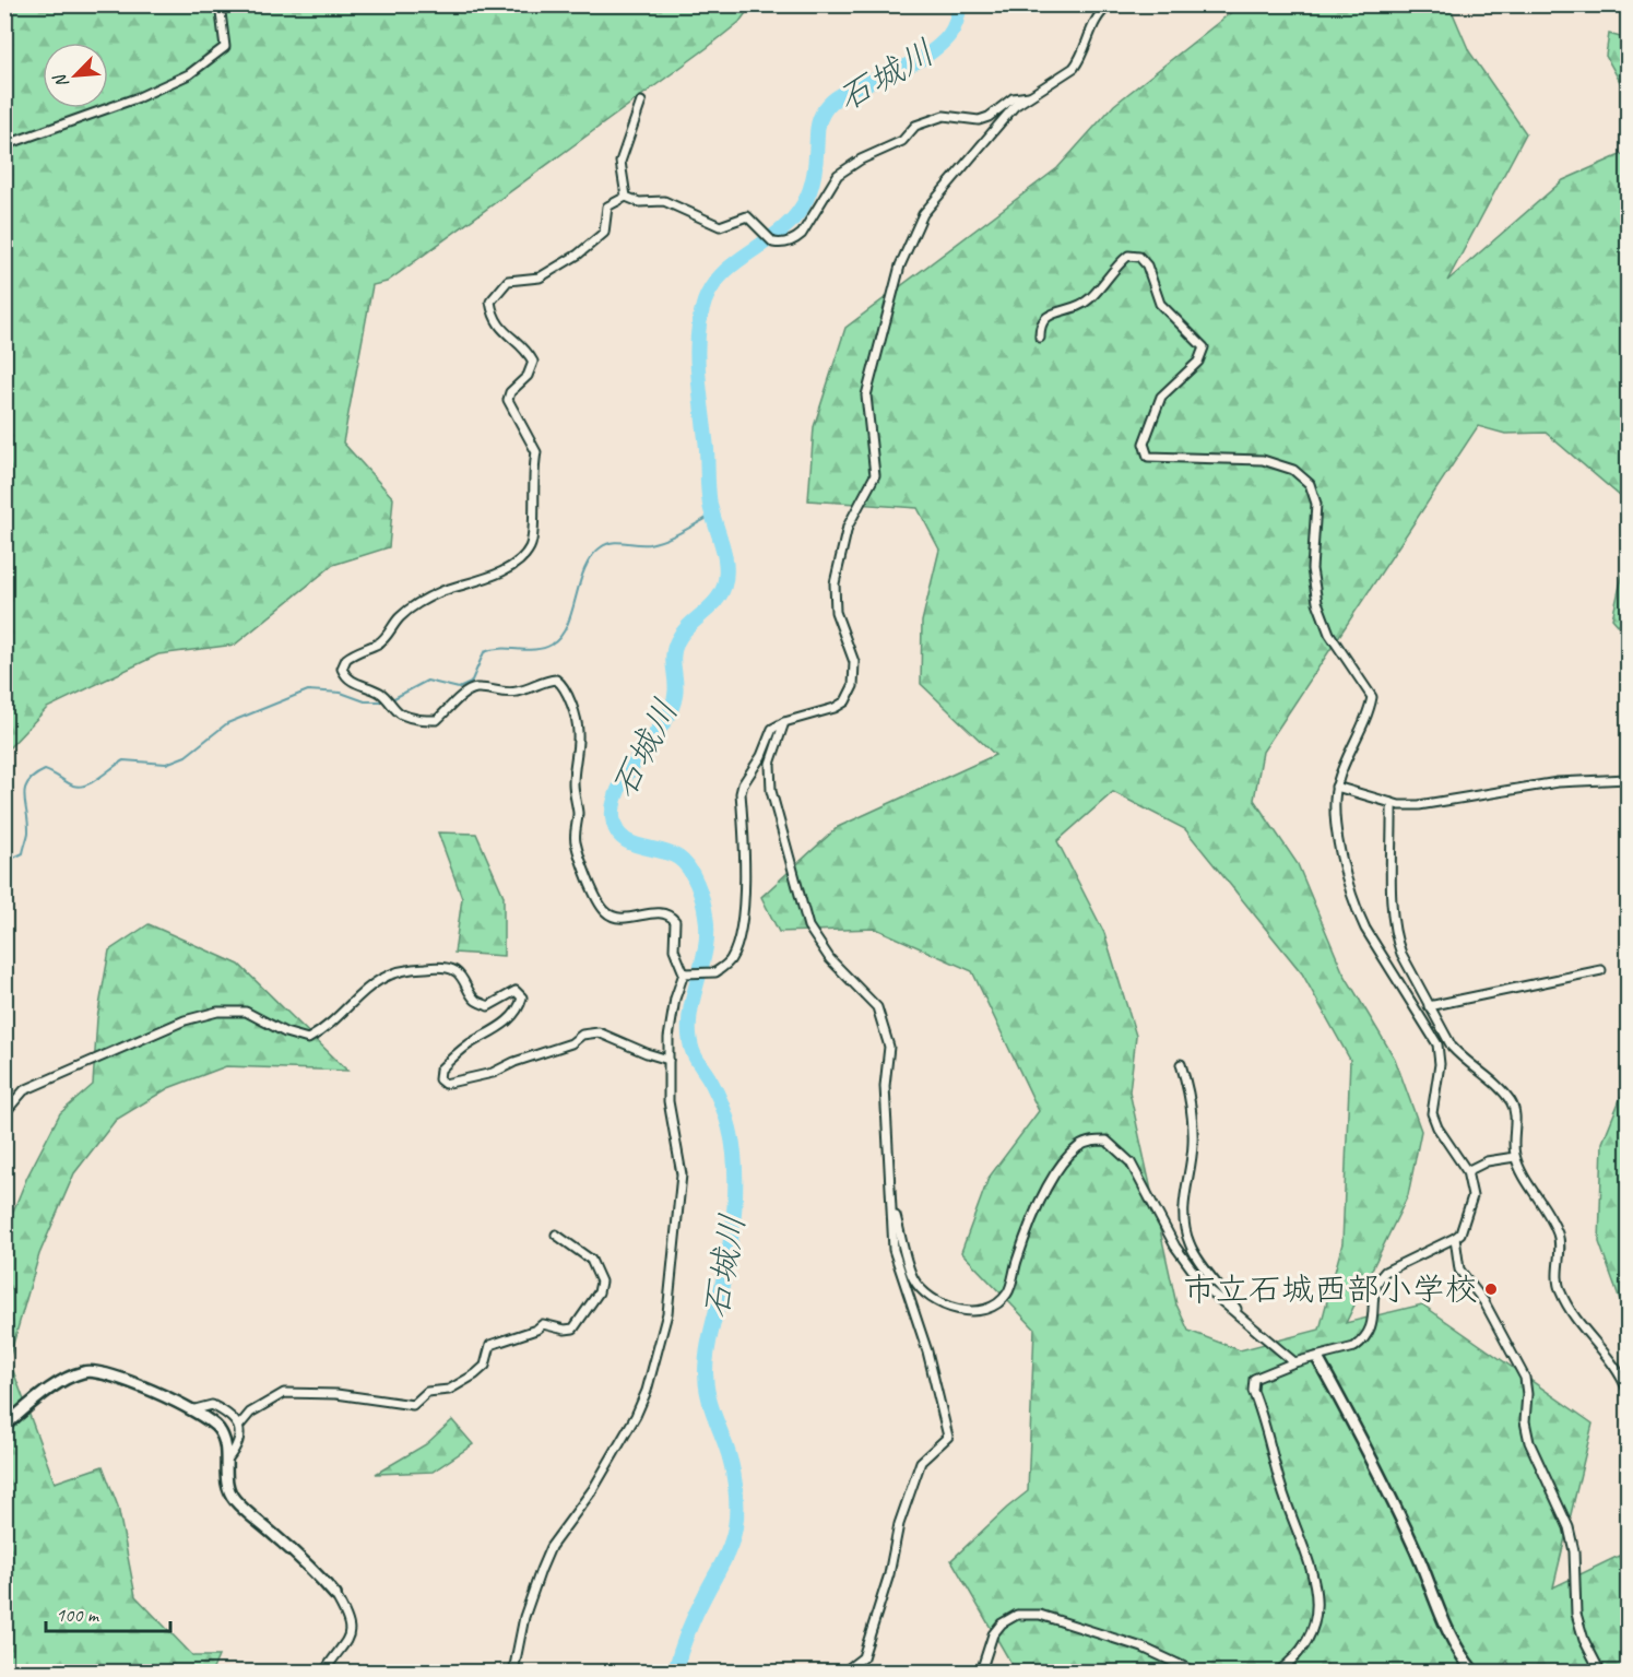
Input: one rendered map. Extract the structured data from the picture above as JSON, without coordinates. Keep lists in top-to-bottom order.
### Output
{
  "water": ["石城川"],
  "places": ["市立石城西部小学校"],
  "scale_bar": "100 m",
  "north": "bottom left"
}
